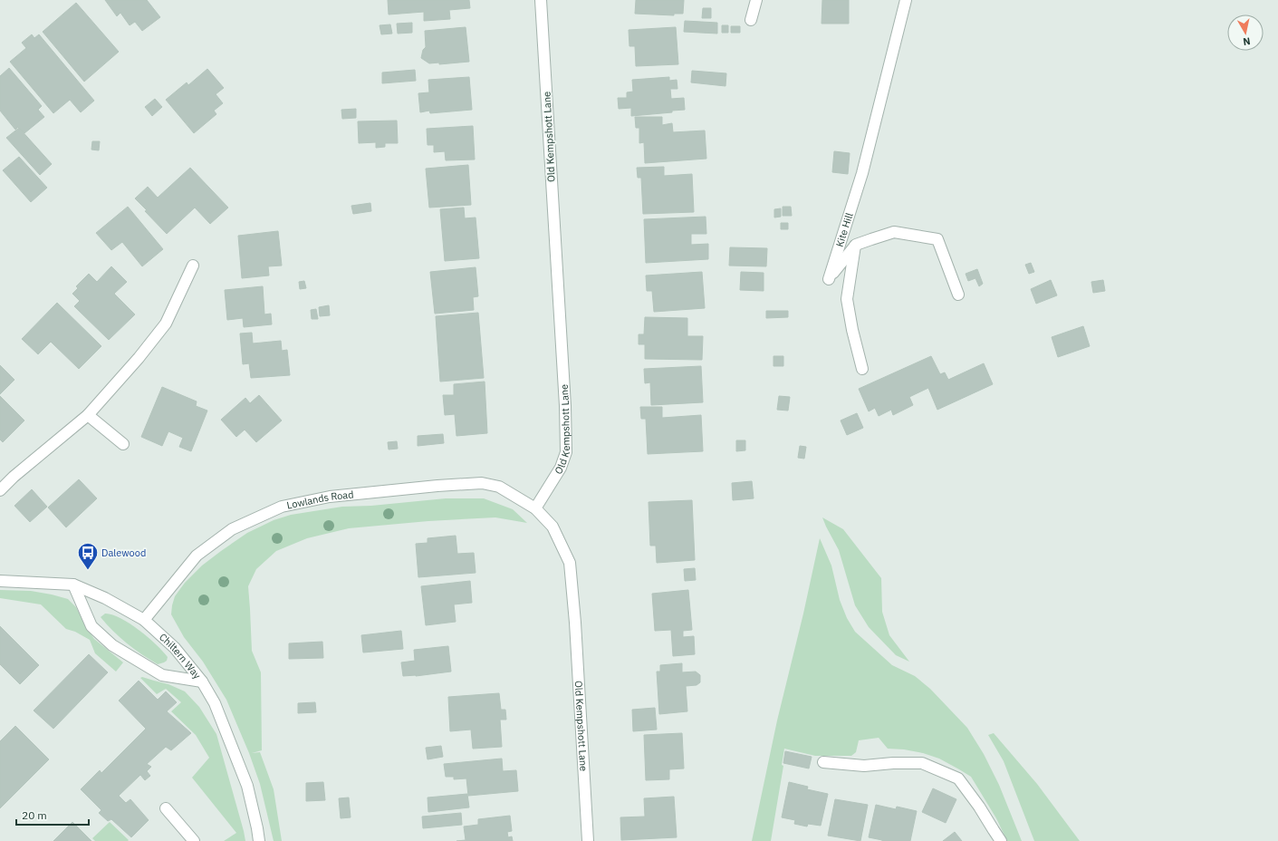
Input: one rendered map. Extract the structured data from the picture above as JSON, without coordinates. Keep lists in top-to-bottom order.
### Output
{
  "streets": {
    "street": [
      "Old Kempshott Lane",
      "Kite Hill",
      "Lowlands Road",
      "Chiltern Way"
    ]
  },
  "crossings": [
    ["Old Kempshott Lane", "Lowlands Road"],
    ["Lowlands Road", "Chiltern Way"]
  ],
  "places": {
    "bus stop": ["Dalewood"]
  },
  "scale_bar": "20 m",
  "north": "bottom"
}
